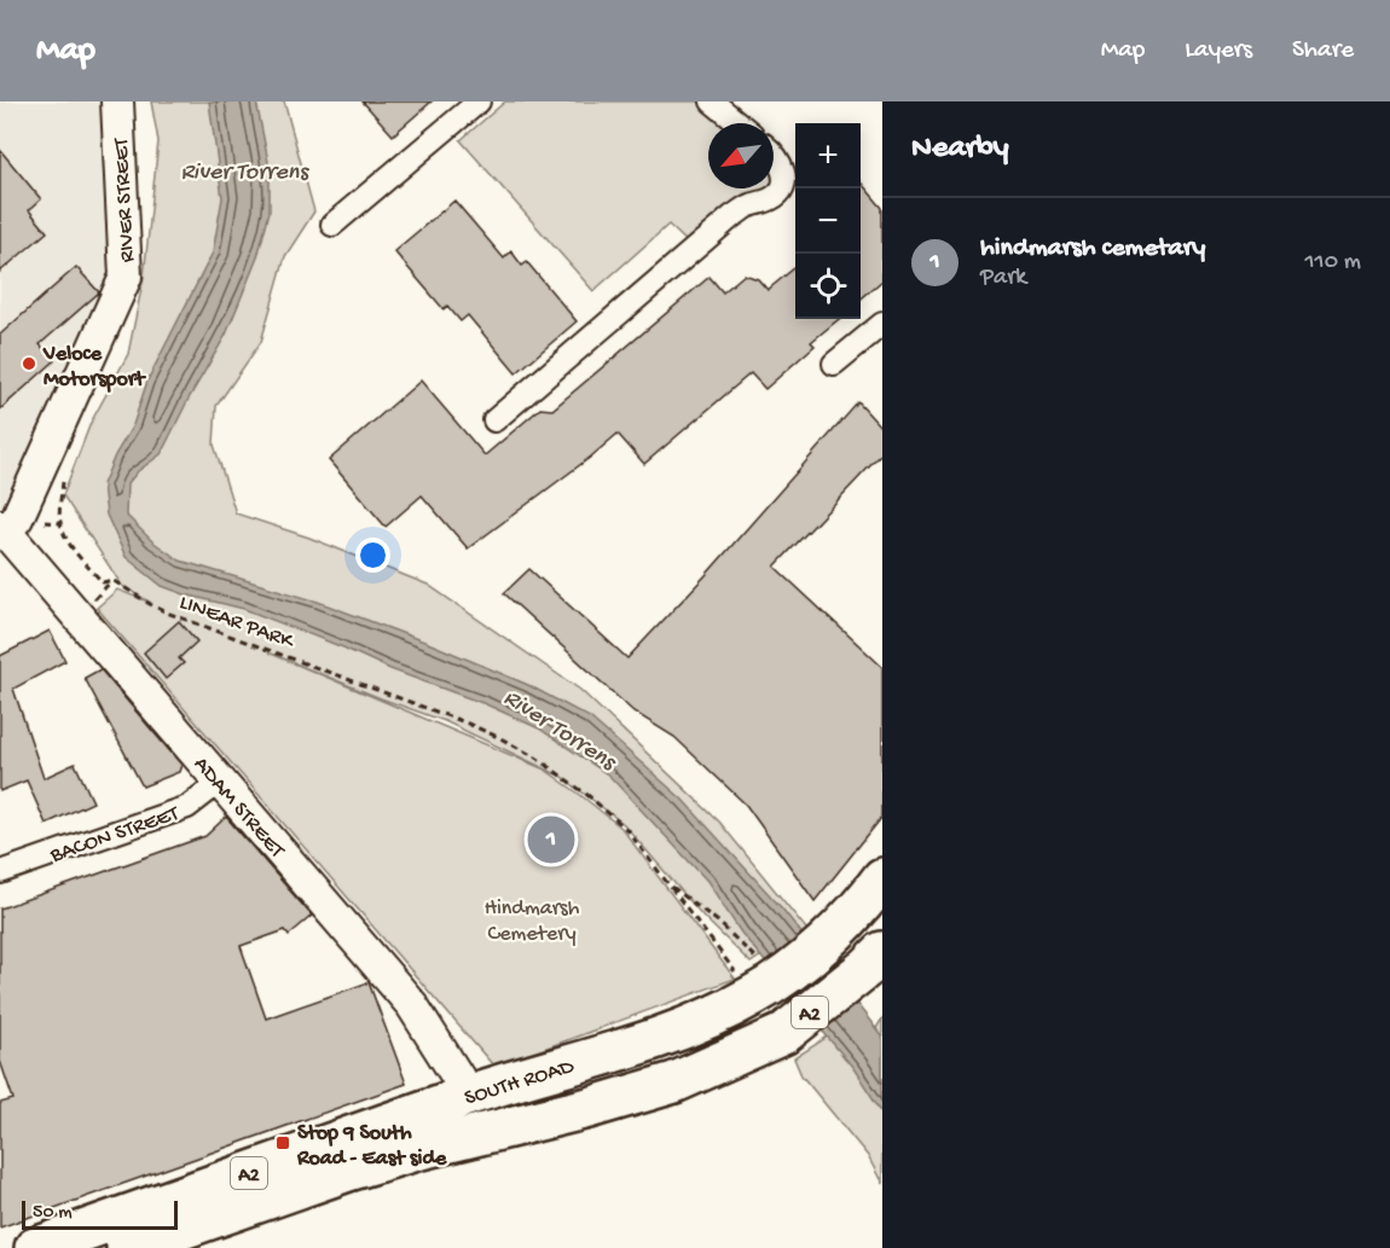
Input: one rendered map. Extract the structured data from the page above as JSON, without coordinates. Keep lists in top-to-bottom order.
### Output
{
  "streets": {
    "highway": ["A2", "SOUTH ROAD"],
    "main road": ["RIVER STREET", "ADAM STREET"],
    "street": ["BACON STREET"],
    "path": ["LINEAR PARK"]
  },
  "crossings": [
    ["RIVER STREET", "ADAM STREET"],
    ["LINEAR PARK", "SOUTH ROAD"],
    ["ADAM STREET", "BACON STREET"],
    ["ADAM STREET", "SOUTH ROAD"]
  ],
  "water": ["River Torrens"],
  "parks": ["Hindmarsh Cemetery"],
  "places": {
    "other": ["Veloce Motorsport"],
    "transit": ["Stop 9 South Road - East side"]
  },
  "scale_bar": "50 m",
  "north": "bottom left",
  "page": {
    "header": "Map",
    "nav": ["Map", "Layers", "Share"],
    "heading": "Nearby",
    "map_buttons": ["+", "−"],
    "list": [
      {
        "mark": "1",
        "name": "hindmarsh cemetary",
        "note": "Park",
        "value": "110 m"
      }
    ],
    "pins": "1",
    "scale": "50 m"
  }
}
